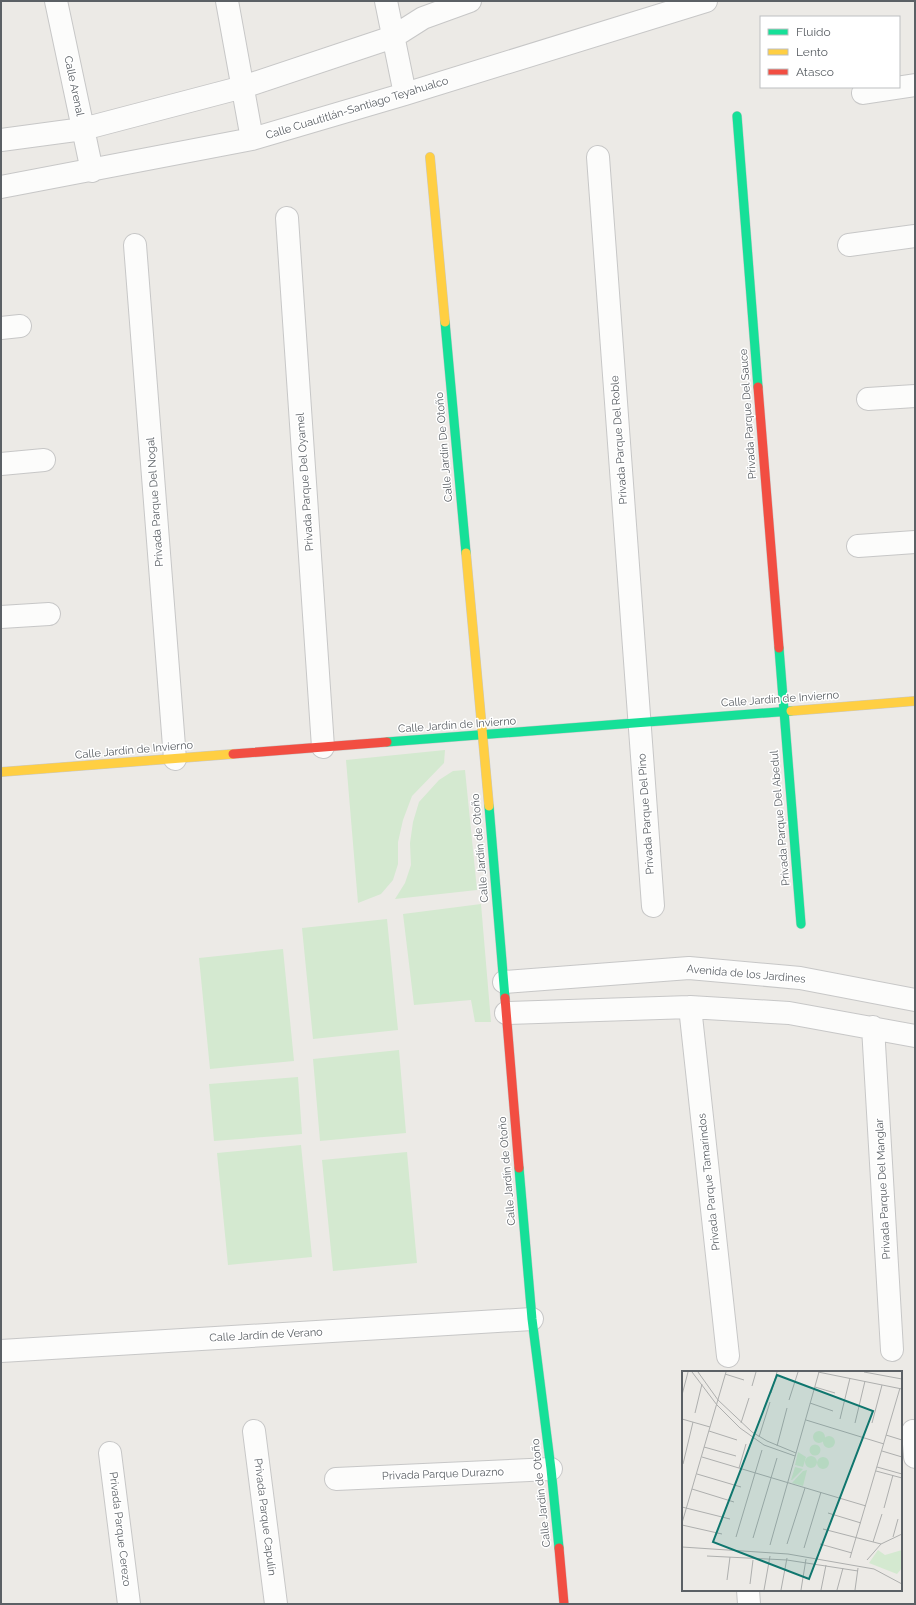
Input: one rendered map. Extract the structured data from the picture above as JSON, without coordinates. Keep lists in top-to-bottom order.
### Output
{
  "streets": {
    "street": [
      "Calle Arenal",
      "Calle Cuautitlán-Santiago Teyahualco",
      "Privada Parque Del Sauce",
      "Privada Parque Del Roble",
      "Calle Jardín De Otoño",
      "Privada Parque Del Oyamel",
      "Privada Parque Del Nogal",
      "Calle Jardín de Invierno",
      "Privada Parque Del Pino",
      "Privada Parque Del Abedul",
      "Calle Jardín de Otoño",
      "Avenida de los Jardines",
      "Privada Parque Tamarindos",
      "Privada Parque Del Manglar",
      "Calle Jardín de Verano",
      "Privada Parque Durazno",
      "Privada Parque Capulín",
      "Privada Parque Cerezo"
    ]
  },
  "crossings": [
    ["Calle Arenal", "Calle Cuautitlán-Santiago Teyahualco"],
    ["Privada Parque Del Sauce", "Calle Jardín de Invierno"],
    ["Privada Parque Del Sauce", "Privada Parque Del Abedul"],
    ["Privada Parque Del Roble", "Calle Jardín de Invierno"],
    ["Privada Parque Del Roble", "Privada Parque Del Pino"],
    ["Calle Jardín De Otoño", "Calle Jardín de Invierno"],
    ["Calle Jardín De Otoño", "Calle Jardín de Otoño"],
    ["Privada Parque Del Oyamel", "Calle Jardín de Invierno"],
    ["Privada Parque Del Nogal", "Calle Jardín de Invierno"],
    ["Calle Jardín de Invierno", "Privada Parque Del Pino"],
    ["Calle Jardín de Invierno", "Privada Parque Del Abedul"],
    ["Calle Jardín de Invierno", "Calle Jardín de Otoño"],
    ["Calle Jardín de Otoño", "Avenida de los Jardines"],
    ["Calle Jardín de Otoño", "Calle Jardín de Verano"],
    ["Calle Jardín de Otoño", "Privada Parque Durazno"]
  ],
  "legend": ["Fluido", "Lento", "Atasco"]
}
